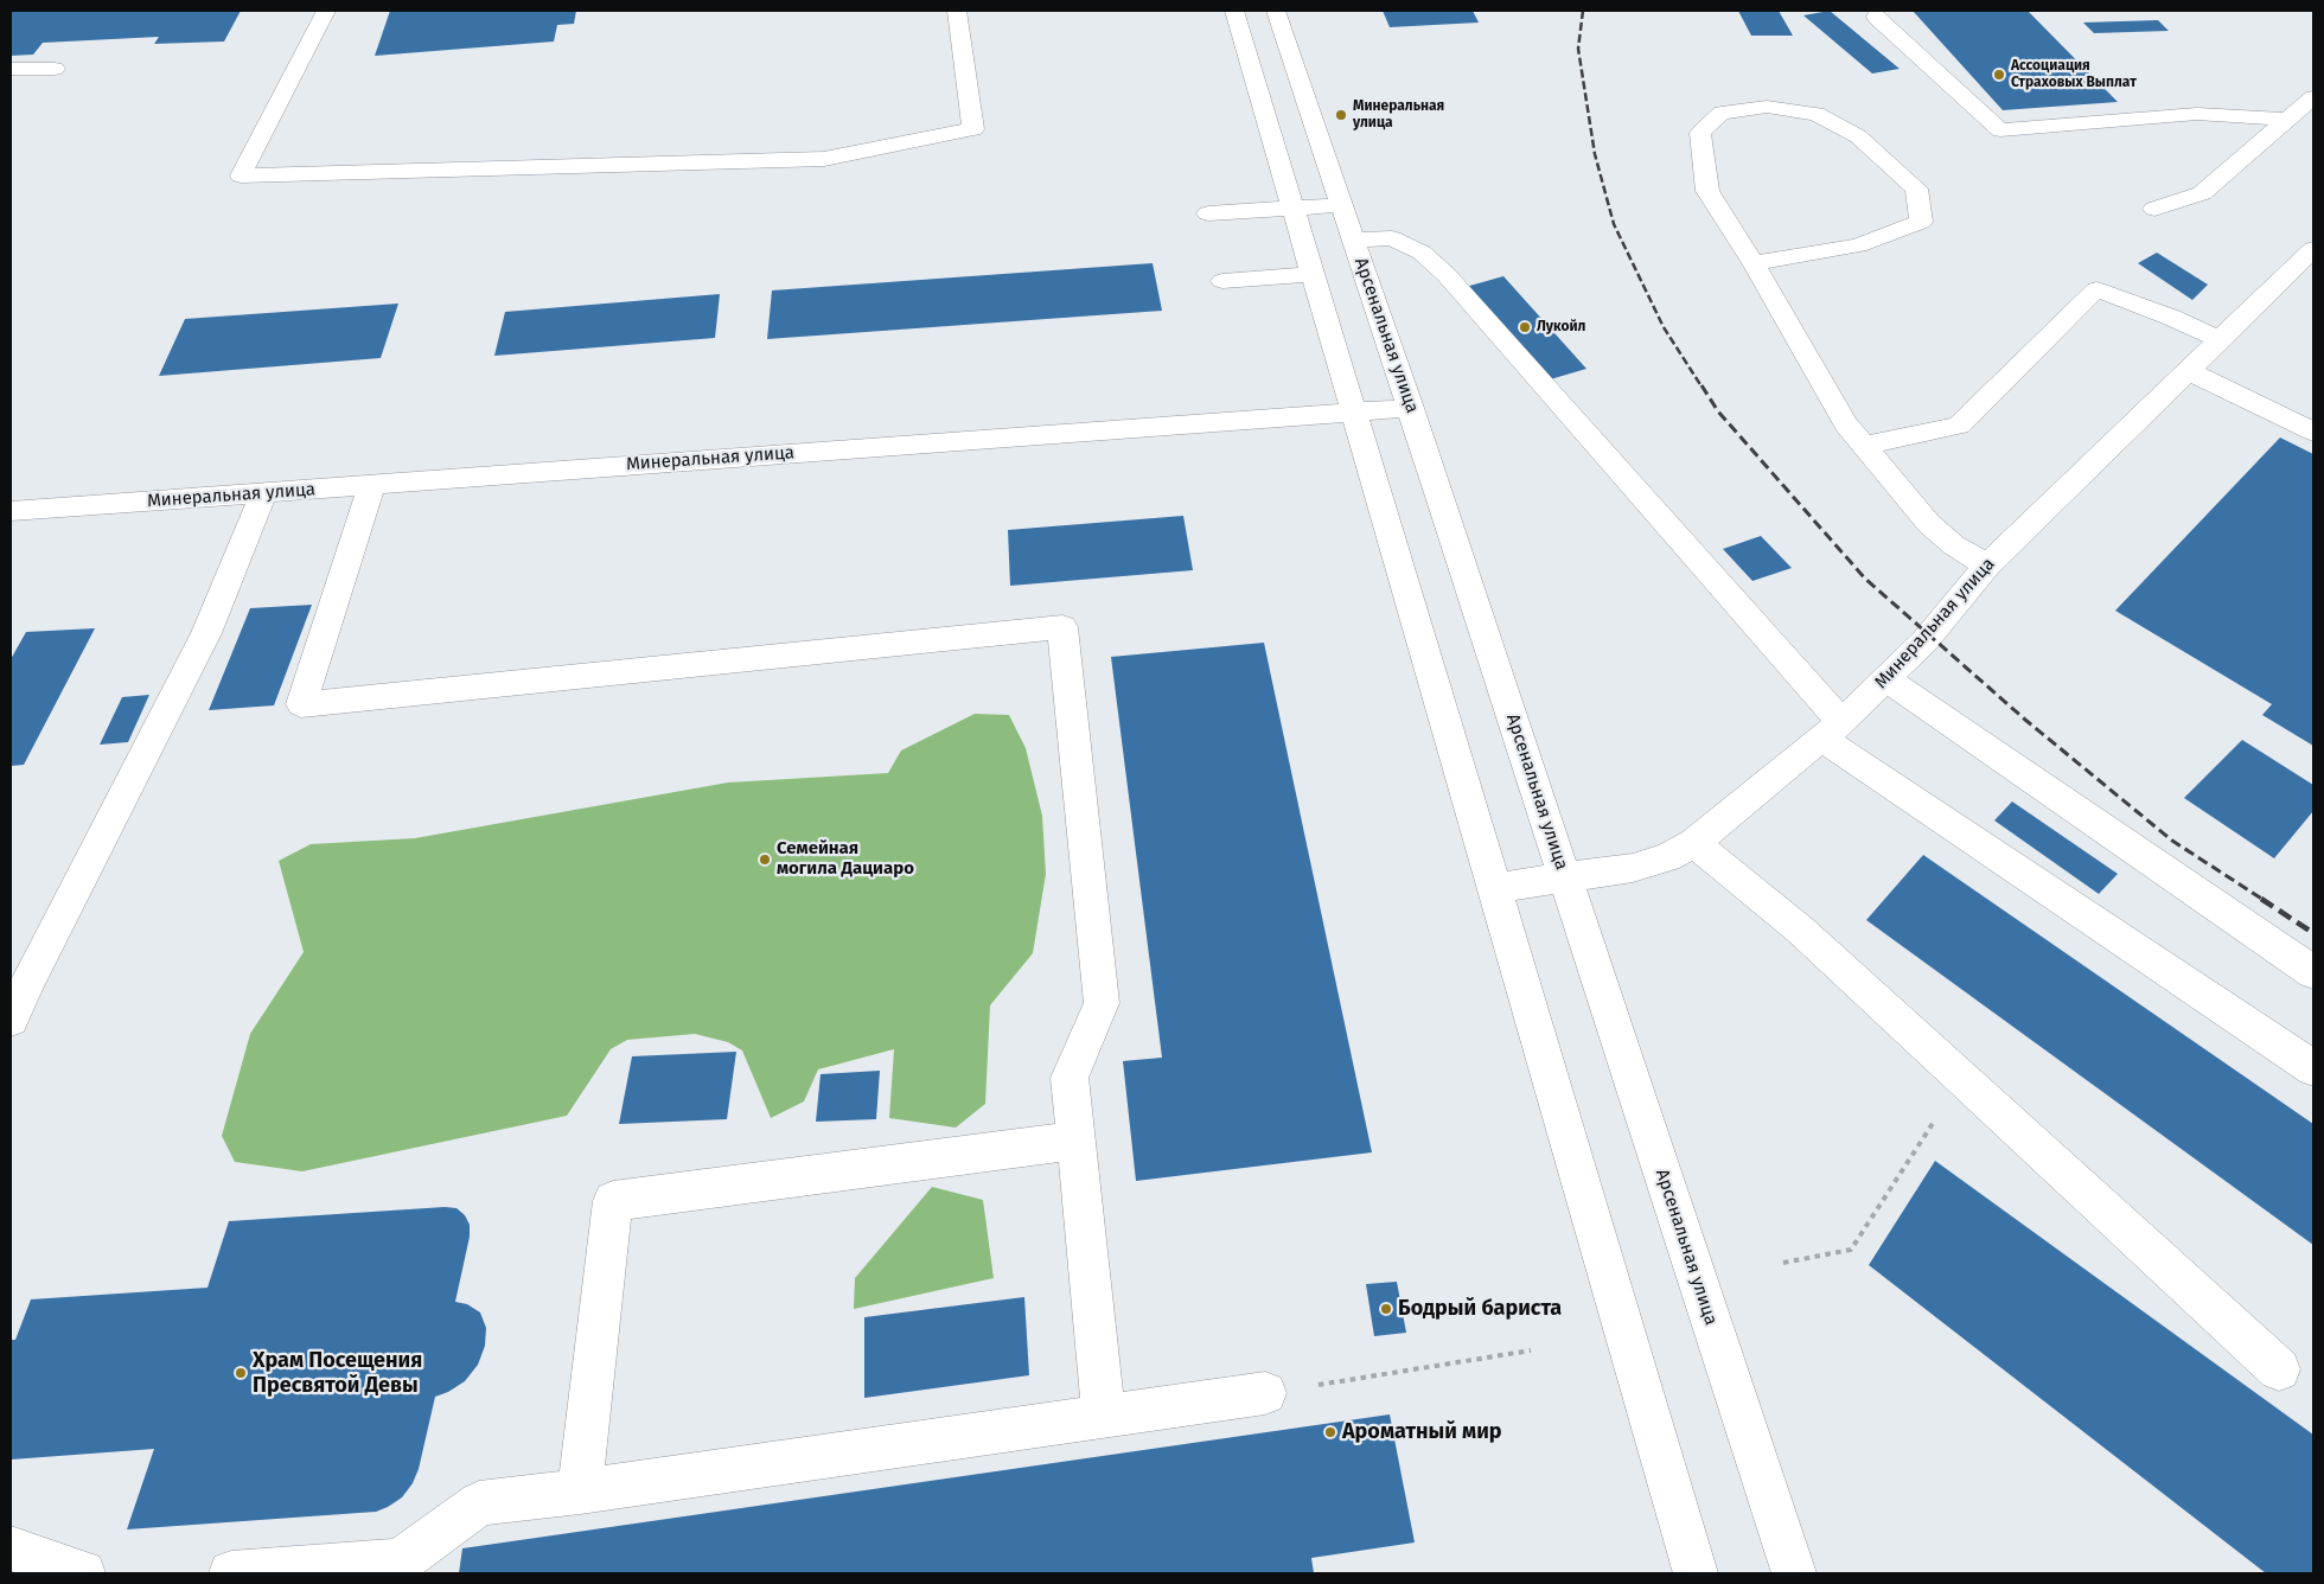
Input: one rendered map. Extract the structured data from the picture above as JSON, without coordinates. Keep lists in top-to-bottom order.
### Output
{
  "streets": {
    "street": ["Арсенальная улица", "Минеральная улица"]
  },
  "crossings": [
    ["Арсенальная улица", "Минеральная улица"]
  ],
  "places": [
    "Ассоциация Страховых Выплат",
    "Минеральная улица",
    "Лукойл",
    "Семейная могила Дациаро",
    "Бодрый бариста",
    "Храм Посещения Пресвятой Девы",
    "Ароматный мир"
  ]
}
